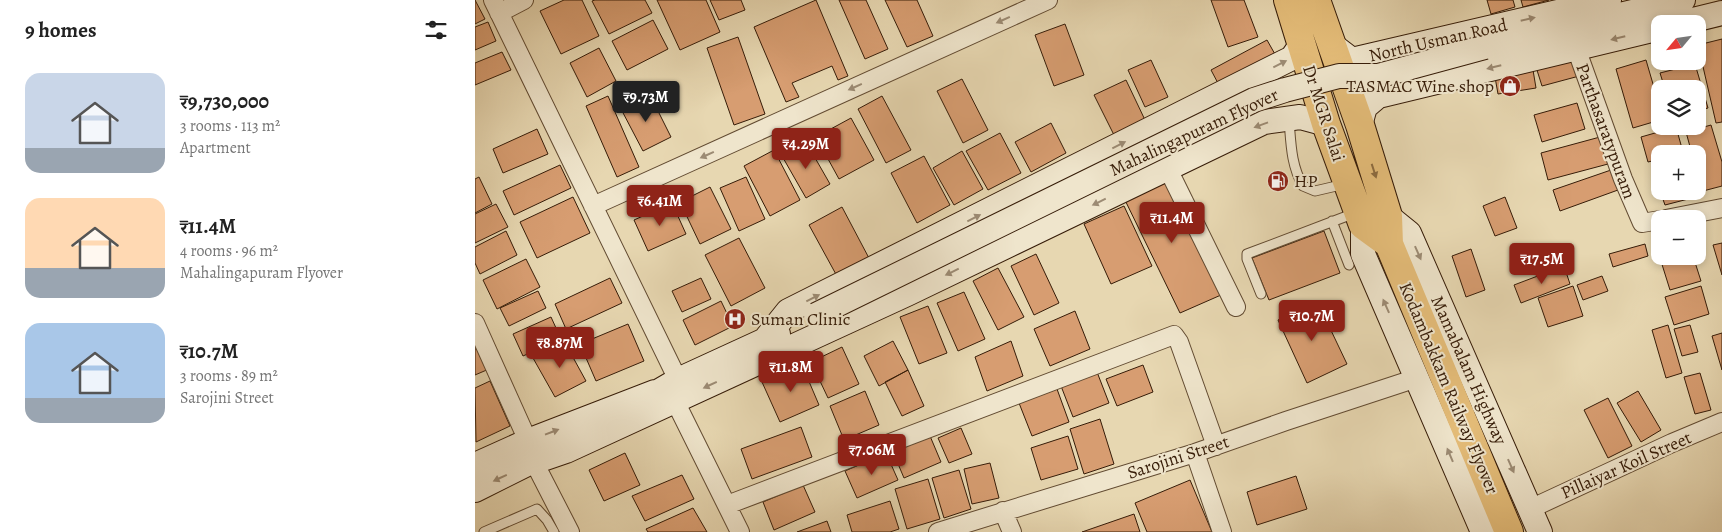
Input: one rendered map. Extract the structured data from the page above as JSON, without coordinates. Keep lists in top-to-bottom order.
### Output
{
  "streets": {
    "main road": [
      "North Usman Road",
      "Dr MGR Salai",
      "Mahalingapuram Flyover",
      "Mamabalam Highway",
      "Kodambakkam Railway Flyover"
    ],
    "street": ["Parthasaratypuram", "Sarojini Street", "Pillaiyar Koil Street"]
  },
  "crossings": [
    ["North Usman Road", "Dr MGR Salai"],
    ["Dr MGR Salai", "Mamabalam Highway"],
    ["Dr MGR Salai", "Kodambakkam Railway Flyover"],
    ["Mamabalam Highway", "Kodambakkam Railway Flyover"],
    ["Mamabalam Highway", "Pillaiyar Koil Street"]
  ],
  "places": {
    "shop": ["TASMAC Wine shop"],
    "fuel station": ["HP"],
    "hospital": ["Suman Clinic"]
  },
  "north": "bottom left",
  "page": {
    "heading": "9 homes",
    "map_buttons": ["+", "−"],
    "list": [
      {
        "name": "₹9,730,000",
        "note": "3 rooms · 113 m² · Apartment"
      },
      {
        "name": "₹11.4M",
        "note": "4 rooms · 96 m² · Mahalingapuram Flyover"
      },
      {
        "name": "₹10.7M",
        "note": "3 rooms · 89 m² · Sarojini Street"
      }
    ],
    "price": [
      "₹9.73M",
      "₹4.29M",
      "₹6.41M",
      "₹11.4M",
      "₹17.5M",
      "₹10.7M",
      "₹8.87M",
      "₹11.8M",
      "₹7.06M"
    ]
  }
}
